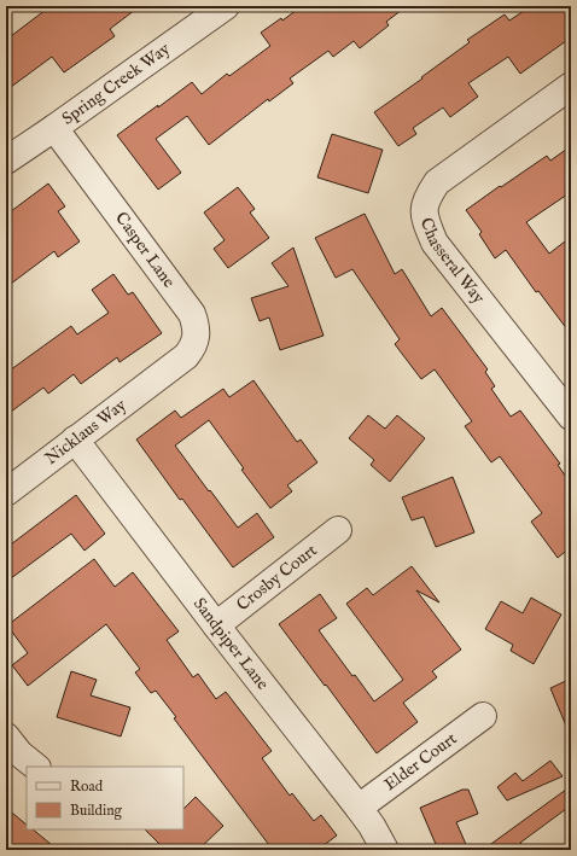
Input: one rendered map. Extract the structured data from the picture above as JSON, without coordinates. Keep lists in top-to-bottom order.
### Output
{
  "streets": {
    "street": [
      "Spring Creek Way",
      "Casper Lane",
      "Chasseral Way",
      "Nicklaus Way",
      "Crosby Court",
      "Sandpiper Lane",
      "Elder Court"
    ]
  },
  "crossings": [
    ["Spring Creek Way", "Casper Lane"],
    ["Casper Lane", "Nicklaus Way"],
    ["Nicklaus Way", "Sandpiper Lane"],
    ["Crosby Court", "Sandpiper Lane"],
    ["Sandpiper Lane", "Elder Court"]
  ],
  "legend": ["Road", "Building"]
}
